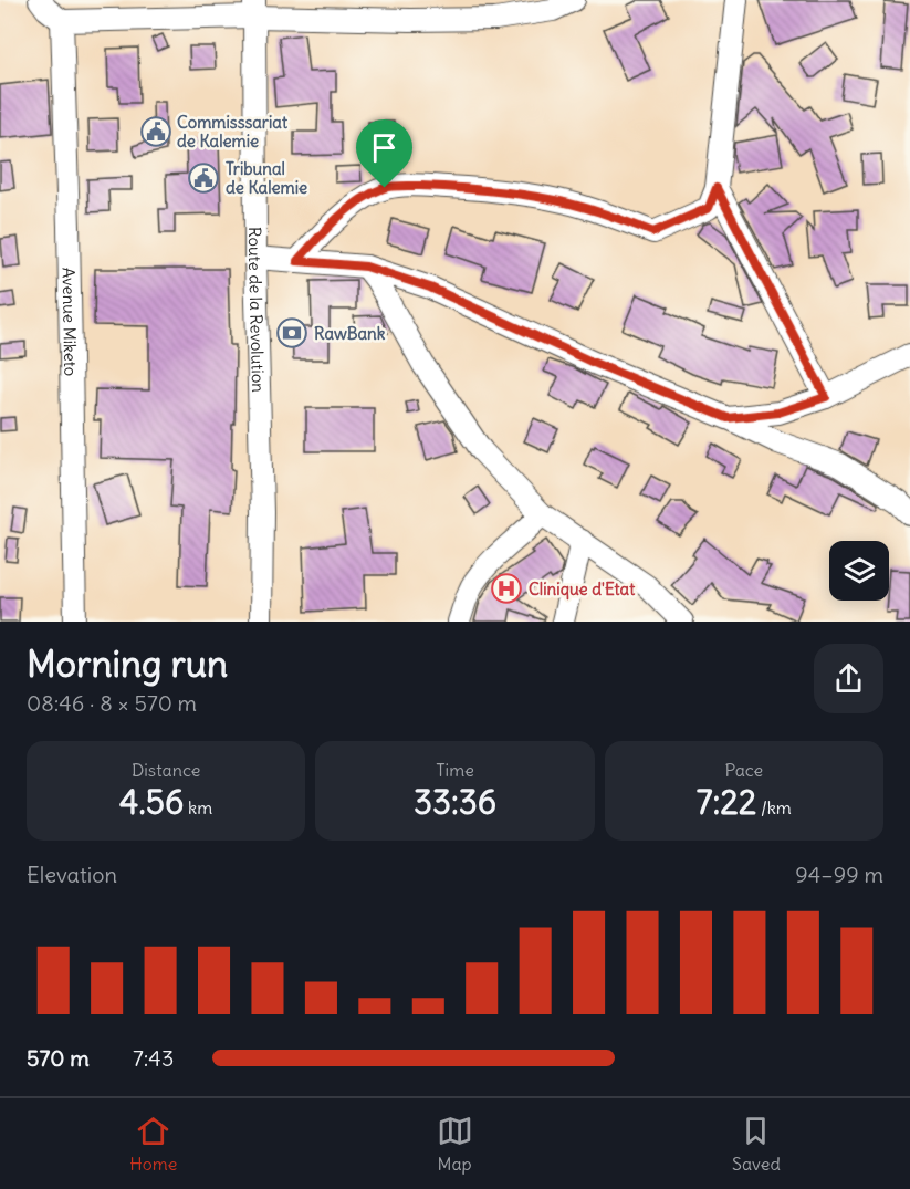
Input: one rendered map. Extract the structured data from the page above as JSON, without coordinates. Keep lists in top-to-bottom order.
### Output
{
  "streets": {
    "street": ["Route de la Revolution", "Avenue Miketo"]
  },
  "places": {
    "public building": ["Commisssariat de Kalemie", "Tribunal de Kalemie"],
    "bank": ["RawBank"],
    "hospital": ["Clinique d'Etat"]
  },
  "page": {
    "heading": ["Morning run", "08:46 · 8 × 570 m"],
    "stats": [
      ["Distance", "4.56 km"],
      ["Time", "33:36"],
      ["Pace", "7:22 /km"]
    ],
    "chart": ["Elevation", "94–99 m"],
    "list": [
      {
        "name": "570 m",
        "note": "7:43"
      }
    ],
    "tabs": ["Home", "Map", "Saved"]
  }
}
